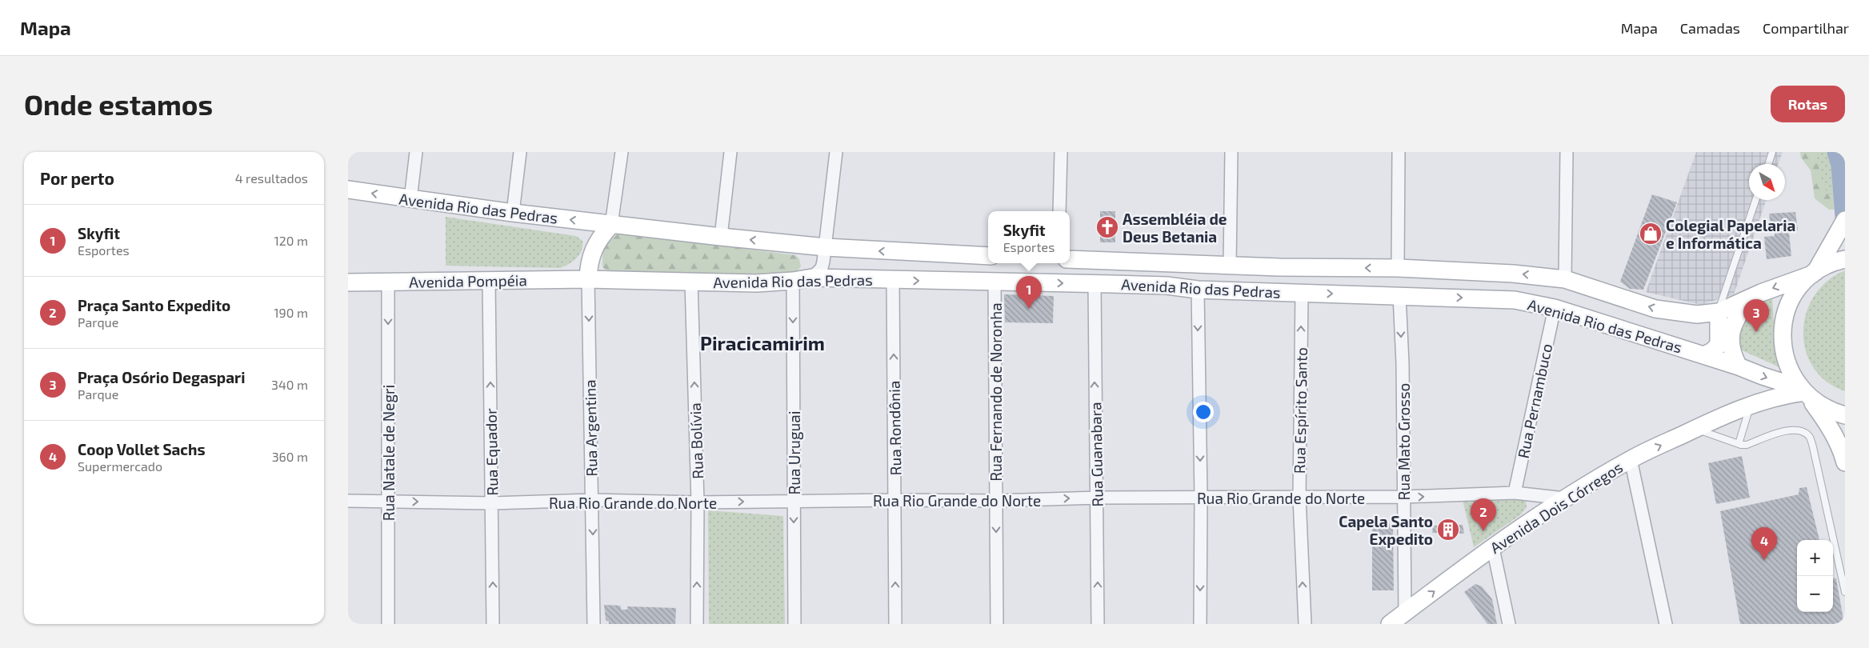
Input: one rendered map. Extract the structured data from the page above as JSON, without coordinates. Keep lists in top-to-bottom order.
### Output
{
  "streets": {
    "main road": ["Avenida Rio das Pedras", "Avenida Pompéia", "Avenida Dois Córregos"],
    "street": [
      "Rua Fernando de Noronha",
      "Rua Pernambuco",
      "Rua Espírito Santo",
      "Rua Argentina",
      "Rua Rondônia",
      "Rua Bolívia",
      "Rua Mato Grosso",
      "Rua Equador",
      "Rua Natale de Negri",
      "Rua Uruguai",
      "Rua Guanabara",
      "Rua Rio Grande do Norte"
    ]
  },
  "crossings": [
    ["Avenida Rio das Pedras", "Avenida Pompéia"],
    ["Avenida Rio das Pedras", "Rua Fernando de Noronha"],
    ["Avenida Rio das Pedras", "Rua Pernambuco"],
    ["Avenida Rio das Pedras", "Rua Espírito Santo"],
    ["Avenida Rio das Pedras", "Rua Argentina"],
    ["Avenida Rio das Pedras", "Rua Rondônia"],
    ["Avenida Rio das Pedras", "Rua Bolívia"],
    ["Avenida Rio das Pedras", "Rua Mato Grosso"],
    ["Avenida Rio das Pedras", "Rua Uruguai"],
    ["Avenida Rio das Pedras", "Rua Guanabara"],
    ["Avenida Rio das Pedras", "Avenida Dois Córregos"],
    ["Avenida Pompéia", "Rua Argentina"],
    ["Avenida Pompéia", "Rua Equador"],
    ["Avenida Pompéia", "Rua Natale de Negri"],
    ["Rua Fernando de Noronha", "Rua Rio Grande do Norte"],
    ["Rua Pernambuco", "Rua Rio Grande do Norte"],
    ["Rua Espírito Santo", "Rua Rio Grande do Norte"],
    ["Rua Argentina", "Rua Rio Grande do Norte"],
    ["Rua Rondônia", "Rua Rio Grande do Norte"],
    ["Rua Bolívia", "Rua Rio Grande do Norte"],
    ["Rua Mato Grosso", "Rua Rio Grande do Norte"],
    ["Rua Mato Grosso", "Avenida Dois Córregos"],
    ["Rua Equador", "Rua Rio Grande do Norte"],
    ["Rua Natale de Negri", "Rua Rio Grande do Norte"],
    ["Rua Uruguai", "Rua Rio Grande do Norte"],
    ["Rua Guanabara", "Rua Rio Grande do Norte"],
    ["Rua Rio Grande do Norte", "Avenida Dois Córregos"]
  ],
  "one_way": [
    "Rua Fernando de Noronha",
    "Rua Argentina",
    "Rua Rondônia",
    "Rua Bolívia",
    "Rua Mato Grosso",
    "Rua Equador",
    "Rua Natale de Negri",
    "Rua Uruguai",
    "Avenida Dois Córregos"
  ],
  "districts": ["Piracicamirim"],
  "places": {
    "church": ["Assembléia de Deus Betania"],
    "shop": ["Colegial Papelaria e Informática"],
    "building": ["Capela Santo Expedito"]
  },
  "north": "bottom right",
  "page": {
    "header": "Mapa",
    "nav": ["Mapa", "Camadas", "Compartilhar"],
    "buttons": "Rotas",
    "title": "Onde estamos",
    "heading": ["Por perto", "4 resultados"],
    "list": [
      {
        "mark": "1",
        "name": "Skyfit",
        "note": "Esportes",
        "value": "120 m"
      },
      {
        "mark": "2",
        "name": "Praça Santo Expedito",
        "note": "Parque",
        "value": "190 m"
      },
      {
        "mark": "3",
        "name": "Praça Osório Degaspari",
        "note": "Parque",
        "value": "340 m"
      },
      {
        "mark": "4",
        "name": "Coop Vollet Sachs",
        "note": "Supermercado",
        "value": "360 m"
      }
    ],
    "popup": ["Skyfit", "Esportes"],
    "pins": [
      "1",
      "3",
      "2",
      "4"
    ],
    "map_buttons": ["+", "−"]
  }
}
